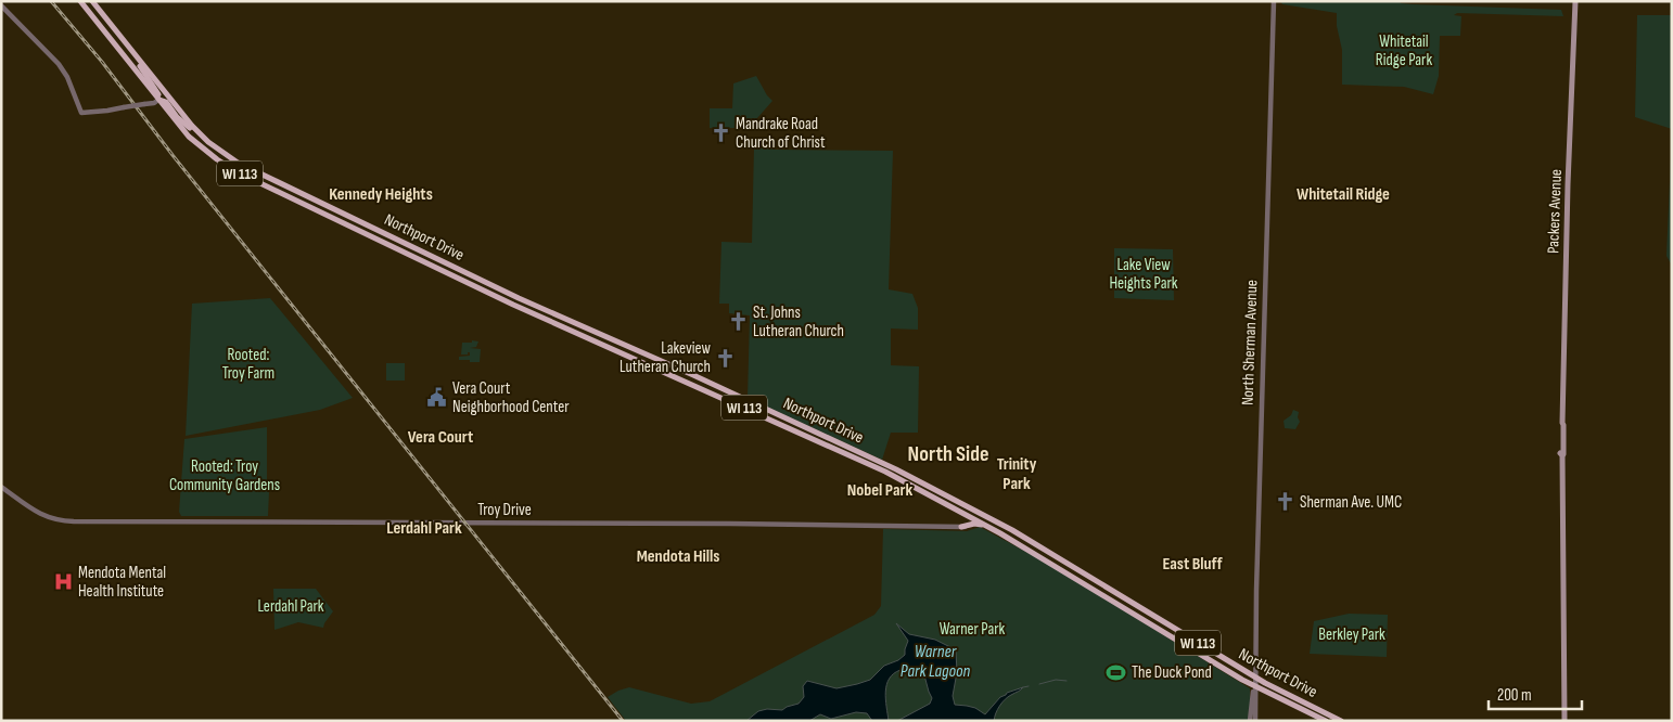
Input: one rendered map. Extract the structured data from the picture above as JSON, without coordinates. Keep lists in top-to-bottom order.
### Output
{
  "streets": {
    "main road": ["WI 113", "Packers Avenue", "Northport Drive"],
    "street": ["North Sherman Avenue", "Troy Drive"]
  },
  "crossings": [
    ["Northport Drive", "North Sherman Avenue"]
  ],
  "districts": [
    "Kennedy Heights",
    "Whitetail Ridge",
    "Vera Court",
    "North Side",
    "Trinity Park",
    "Nobel Park",
    "Lerdahl Park",
    "Mendota Hills",
    "East Bluff"
  ],
  "water": ["Warner Park Lagoon"],
  "parks": [
    "Whitetail Ridge Park",
    "Lake View Heights Park",
    "Rooted: Troy Farm",
    "Rooted: Troy Community Gardens",
    "Lerdahl Park",
    "Warner Park",
    "Berkley Park"
  ],
  "places": {
    "church": [
      "Mandrake Road Church of Christ",
      "St. Johns Lutheran Church",
      "Lakeview Lutheran Church",
      "Sherman Ave. UMC"
    ],
    "public building": ["Vera Court Neighborhood Center"],
    "hospital": ["Mendota Mental Health Institute"],
    "sports": ["The Duck Pond"]
  },
  "scale_bar": "200 m"
}
